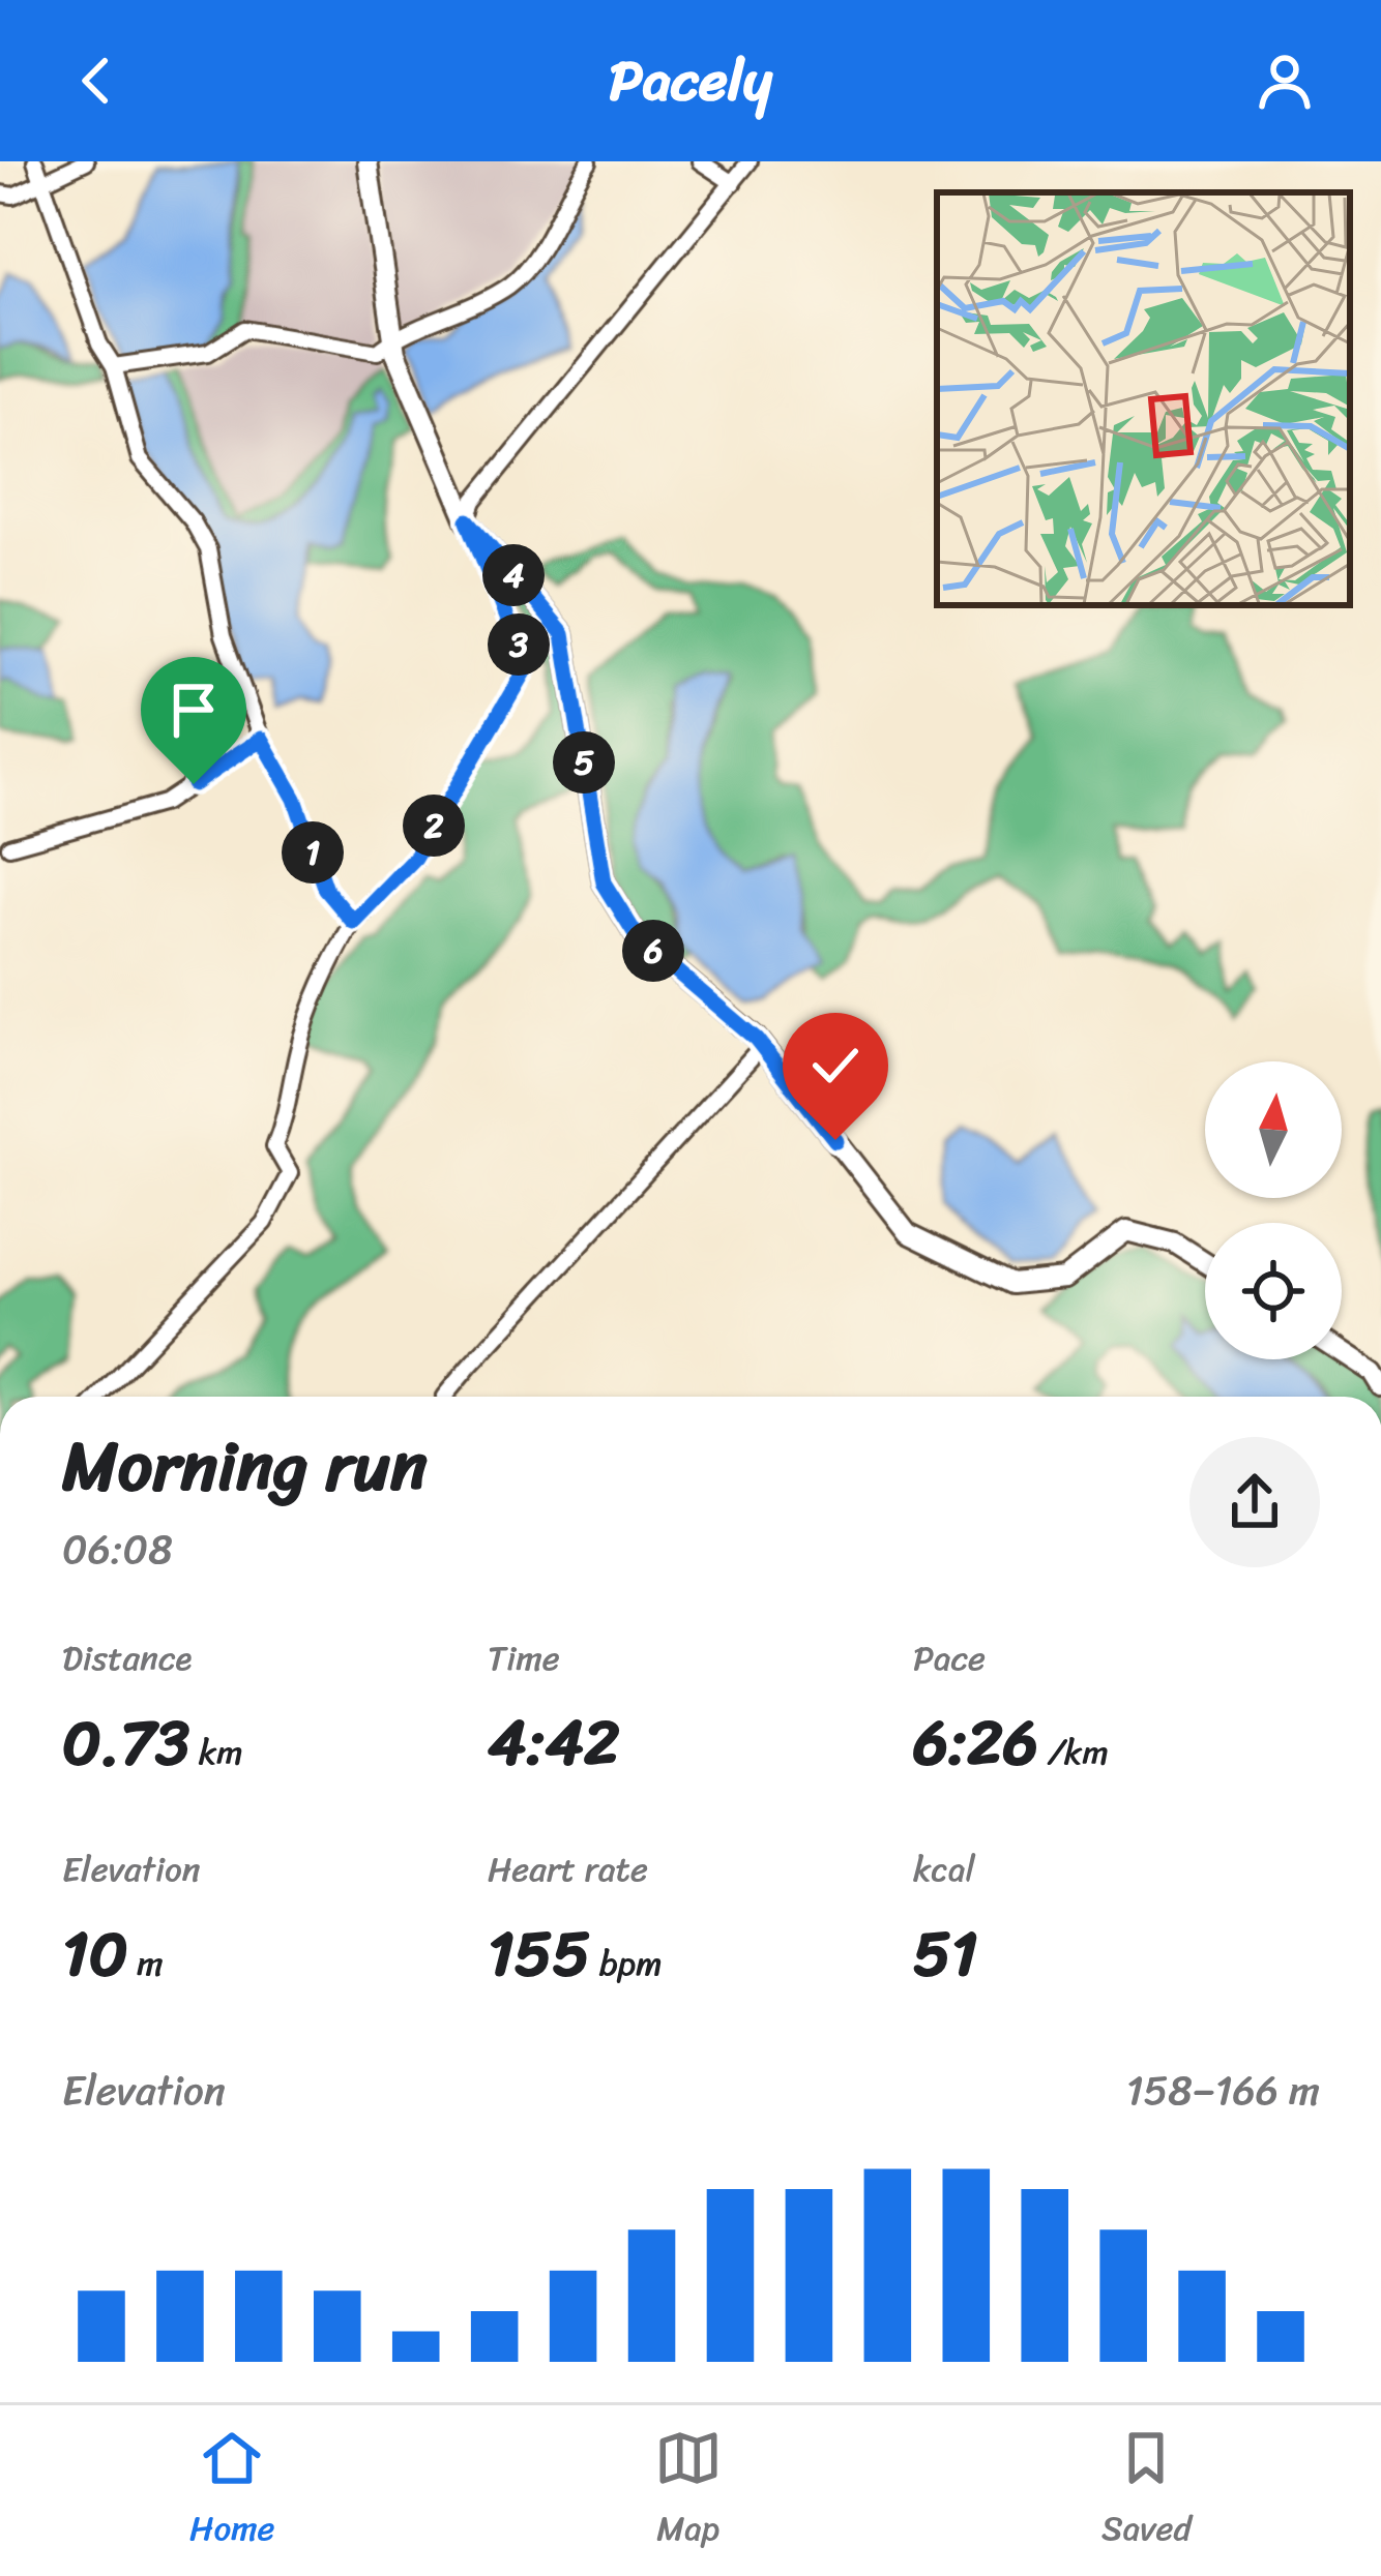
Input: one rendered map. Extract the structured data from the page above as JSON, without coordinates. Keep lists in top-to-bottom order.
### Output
{
  "north": "top",
  "page": {
    "header": "Pacely",
    "pins": [
      "4",
      "3",
      "5",
      "2",
      "1",
      "6"
    ],
    "heading": ["Morning run", "06:08"],
    "stats": [
      ["Distance", "0.73 km"],
      ["Time", "4:42"],
      ["Pace", "6:26 /km"],
      ["Elevation", "10 m"],
      ["Heart rate", "155 bpm"],
      ["kcal", "51"]
    ],
    "chart": ["Elevation", "158–166 m"],
    "tabs": ["Home", "Map", "Saved"]
  }
}
